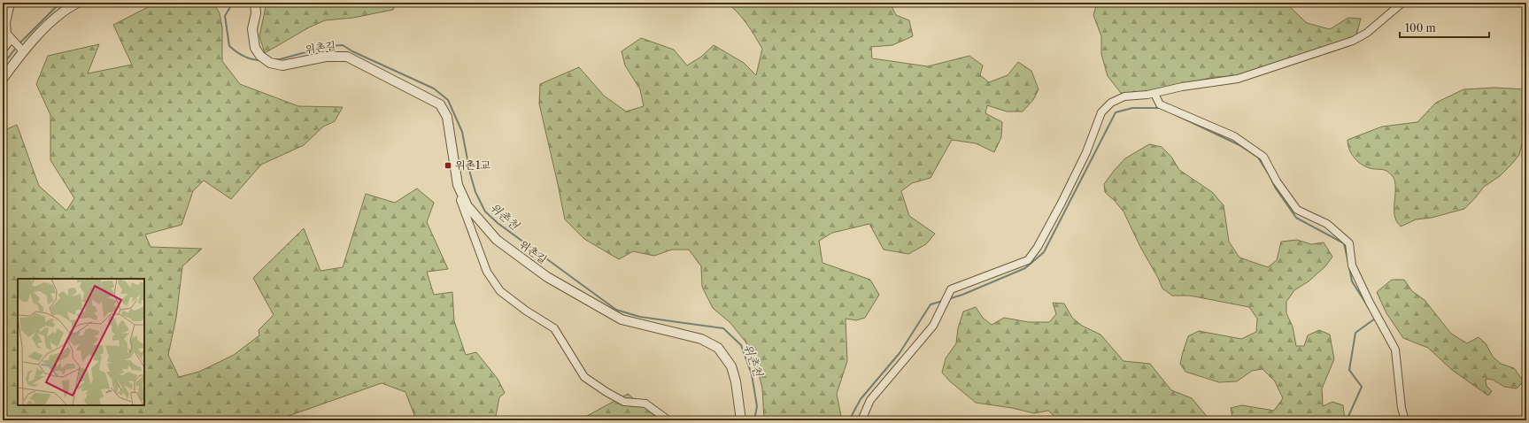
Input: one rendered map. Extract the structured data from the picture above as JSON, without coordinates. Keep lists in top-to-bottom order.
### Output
{
  "streets": {
    "street": ["위촌길"]
  },
  "water": ["위촌천"],
  "places": {
    "transit": ["위촌1교"]
  },
  "scale_bar": "100 m"
}
